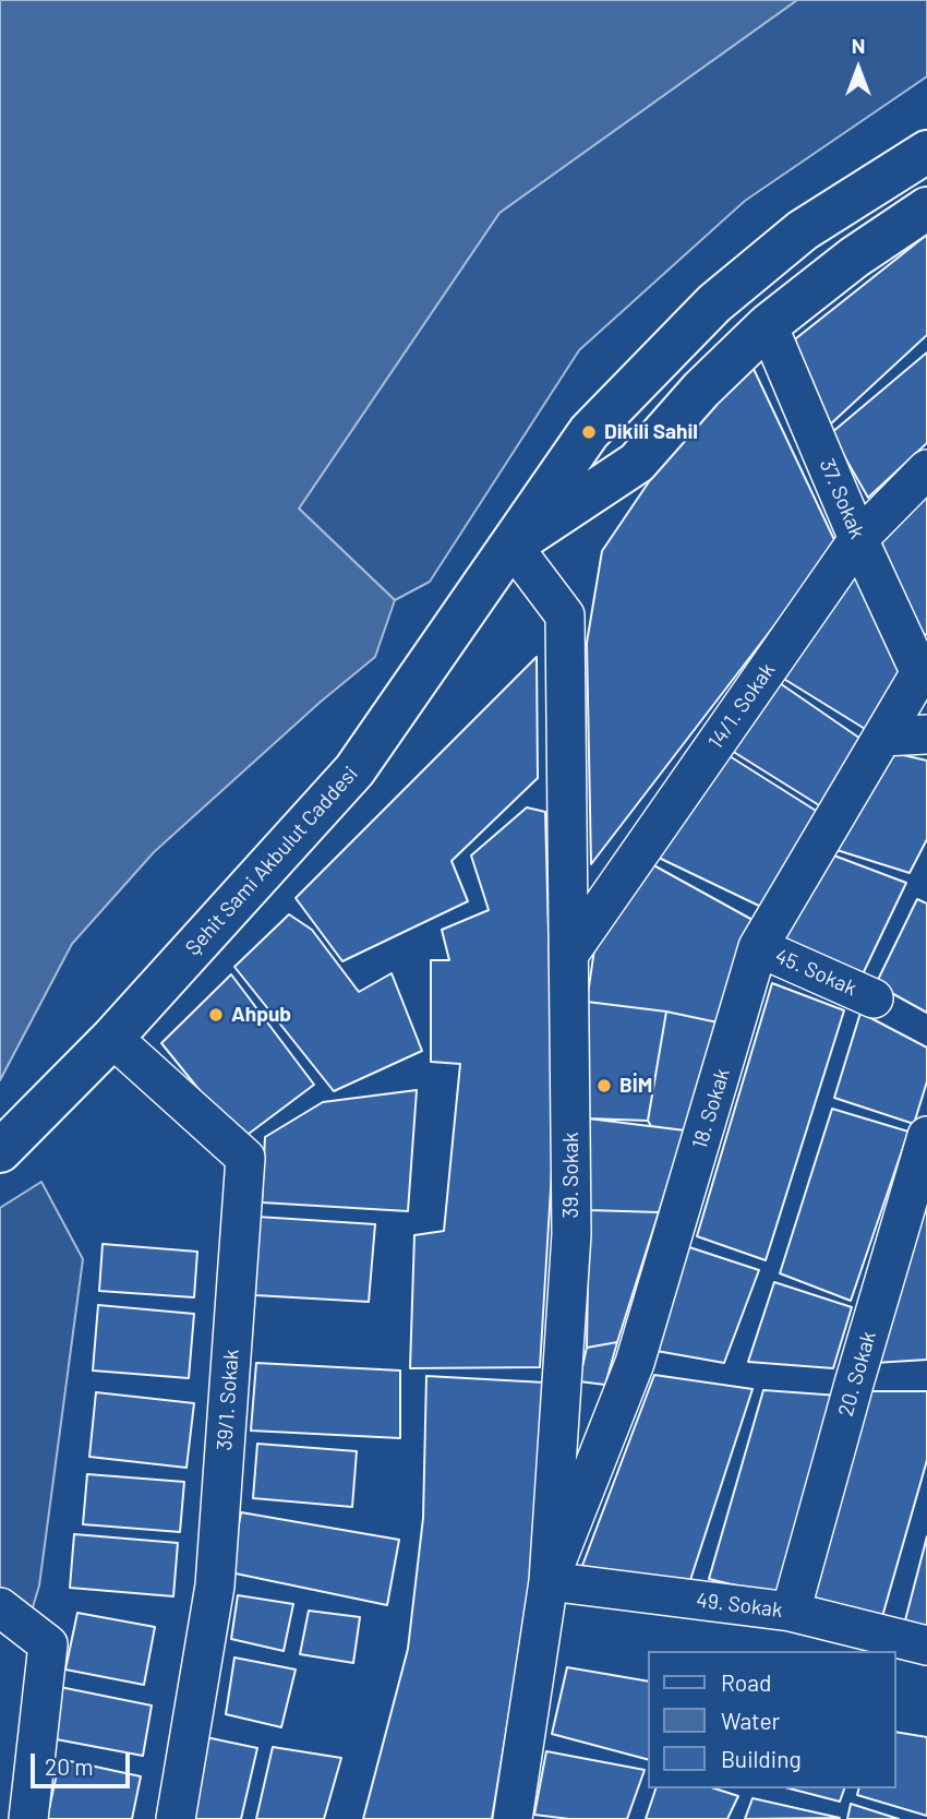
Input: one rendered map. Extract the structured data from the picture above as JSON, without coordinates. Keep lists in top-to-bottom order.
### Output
{
  "streets": {
    "main road": ["Şehit Sami Akbulut Caddesi"],
    "street": [
      "37. Sokak",
      "14/1. Sokak",
      "45. Sokak",
      "18. Sokak",
      "39. Sokak",
      "20. Sokak",
      "39/1. Sokak",
      "49. Sokak"
    ]
  },
  "crossings": [
    ["37. Sokak", "14/1. Sokak"],
    ["37. Sokak", "Şehit Sami Akbulut Caddesi"],
    ["37. Sokak", "18. Sokak"],
    ["14/1. Sokak", "39. Sokak"],
    ["Şehit Sami Akbulut Caddesi", "39. Sokak"],
    ["Şehit Sami Akbulut Caddesi", "39/1. Sokak"],
    ["45. Sokak", "18. Sokak"],
    ["18. Sokak", "39. Sokak"],
    ["18. Sokak", "49. Sokak"],
    ["39. Sokak", "49. Sokak"],
    ["20. Sokak", "49. Sokak"]
  ],
  "places": ["Dikili Sahil", "Ahpub", "BİM"],
  "legend": ["Road", "Water", "Building"],
  "scale_bar": "20 m",
  "north": "top"
}
